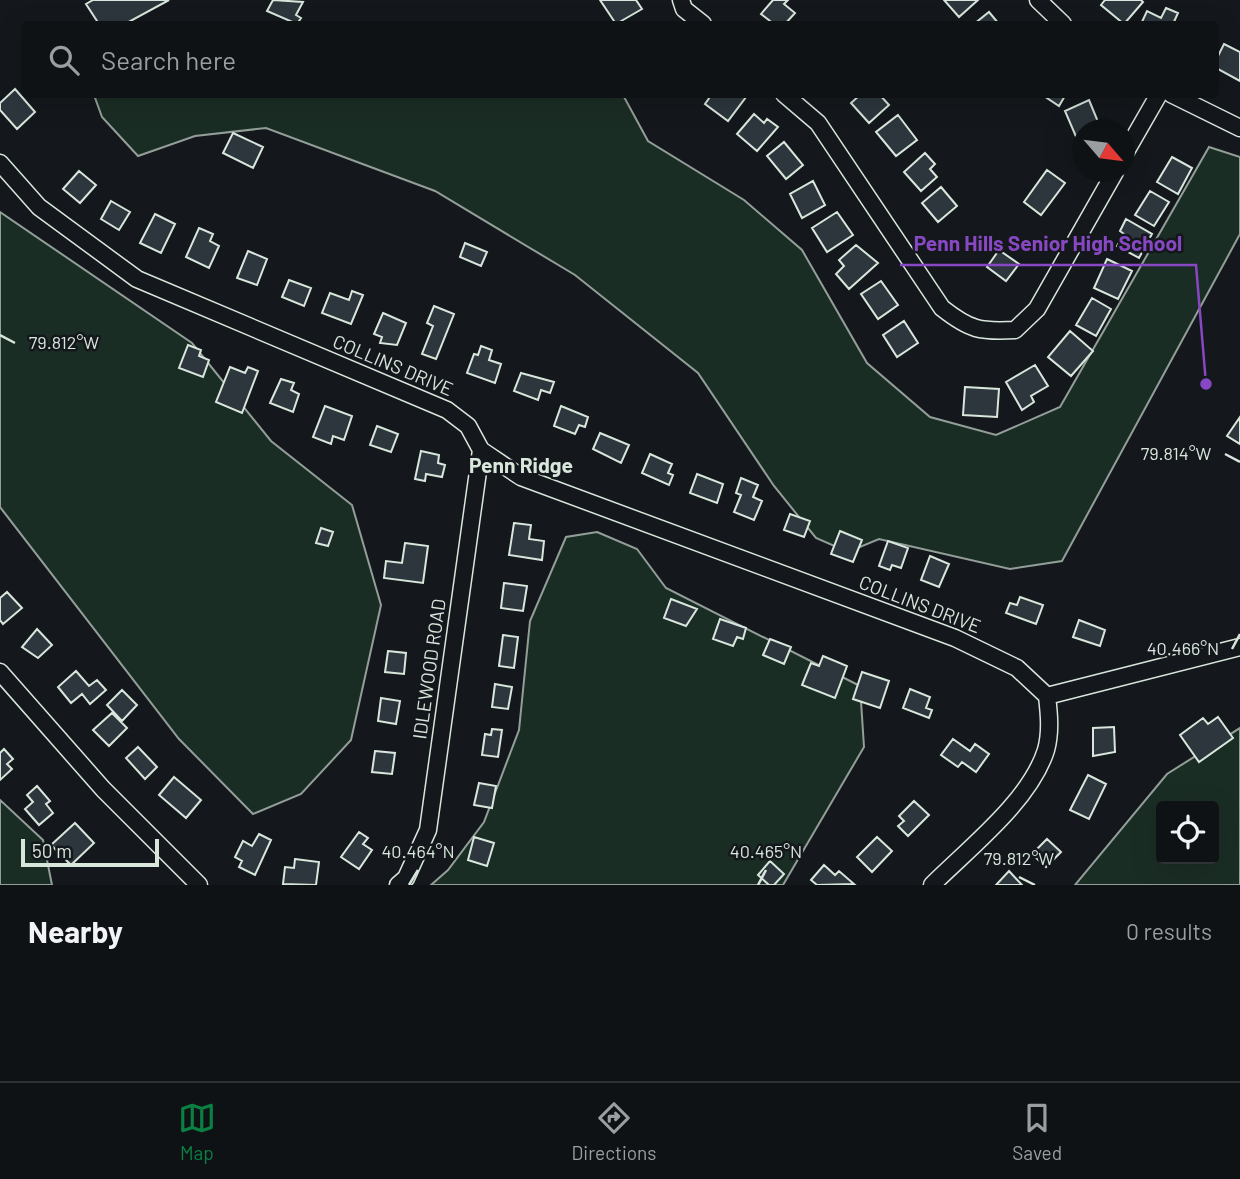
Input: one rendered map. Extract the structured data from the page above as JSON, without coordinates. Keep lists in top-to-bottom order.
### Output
{
  "streets": {
    "street": ["COLLINS DRIVE", "IDLEWOOD ROAD"]
  },
  "crossings": [
    ["COLLINS DRIVE", "IDLEWOOD ROAD"]
  ],
  "districts": ["Penn Ridge"],
  "places": ["Penn Hills Senior High School"],
  "scale_bar": "50 m",
  "north": "bottom right",
  "page": {
    "search": "Search here",
    "scale": "50 m",
    "heading": ["Nearby", "0 results"],
    "nav": ["Map", "Directions", "Saved"]
  },
  "coordinates": [
    "79.812°W",
    "79.814°W",
    "40.466°N",
    "40.464°N",
    "40.465°N"
  ]
}
